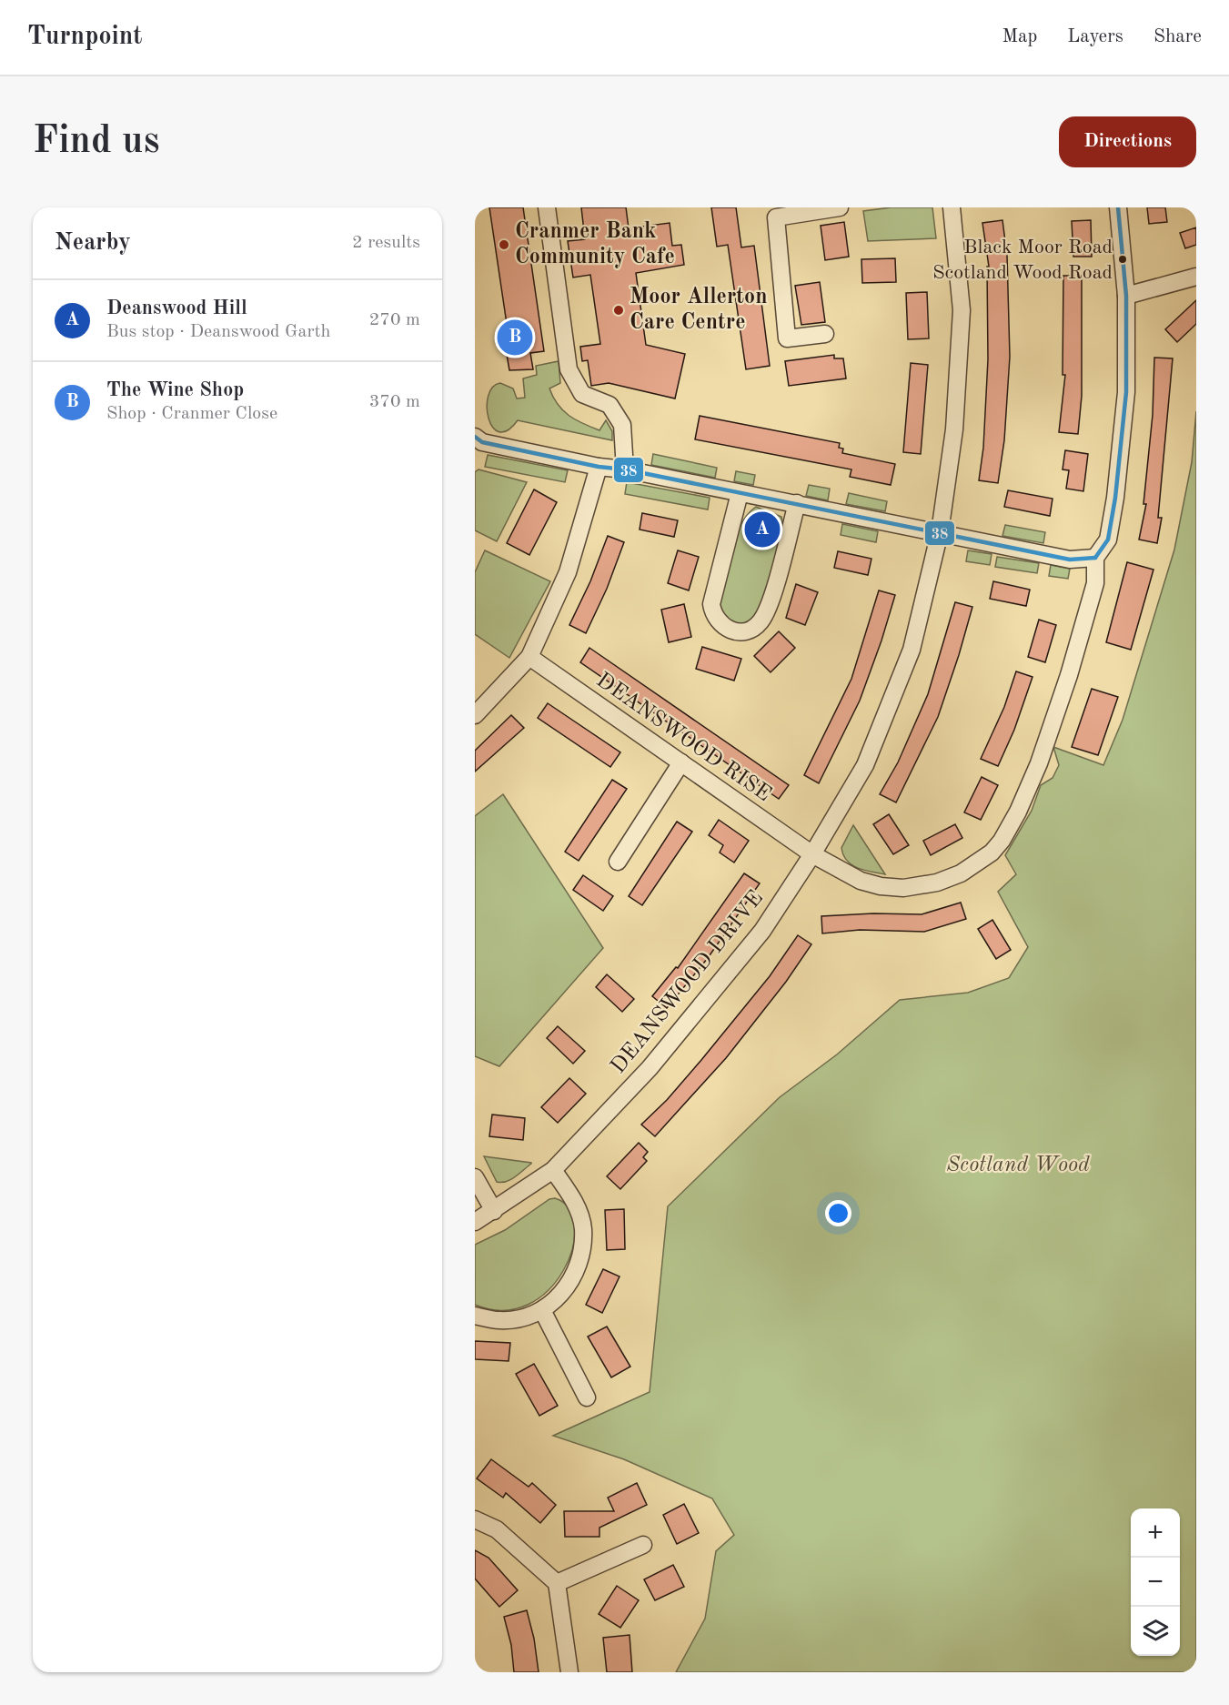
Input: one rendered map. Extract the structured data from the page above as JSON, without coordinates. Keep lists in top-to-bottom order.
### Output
{
  "streets": {
    "street": ["DEANSWOOD RISE", "DEANSWOOD DRIVE"]
  },
  "crossings": [
    ["DEANSWOOD RISE", "DEANSWOOD DRIVE"]
  ],
  "parks": ["Scotland Wood"],
  "places": ["Cranmer Bank Community Cafe", "Black Moor Road Scotland Wood Road", "Moor Allerton Care Centre"],
  "lines": ["transit line 38"],
  "page": {
    "header": "Turnpoint",
    "nav": ["Map", "Layers", "Share"],
    "buttons": "Directions",
    "title": "Find us",
    "heading": ["Nearby", "2 results"],
    "list": [
      {
        "mark": "A",
        "name": "Deanswood Hill",
        "note": "Bus stop · Deanswood Garth",
        "value": "270 m"
      },
      {
        "mark": "B",
        "name": "The Wine Shop",
        "note": "Shop · Cranmer Close",
        "value": "370 m"
      }
    ],
    "pins": ["B", "A"],
    "map_buttons": ["+", "−"]
  }
}
